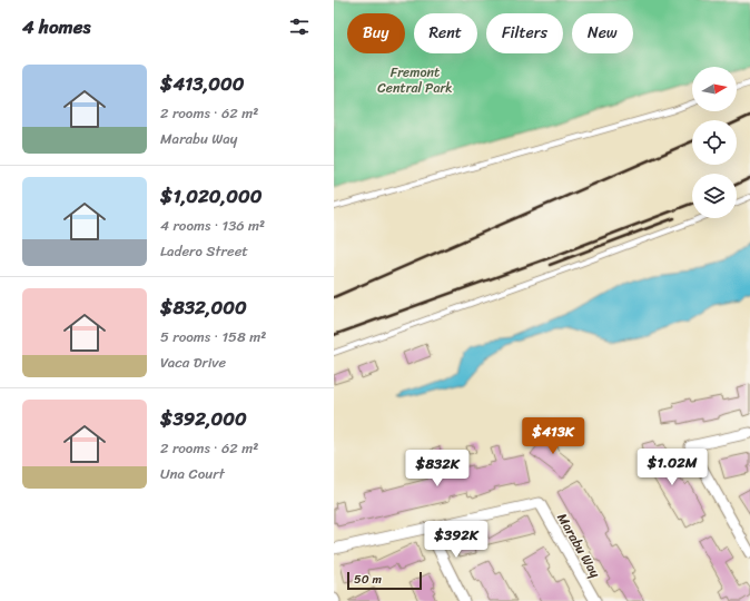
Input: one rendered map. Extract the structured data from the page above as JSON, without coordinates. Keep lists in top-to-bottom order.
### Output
{
  "streets": {
    "street": ["Marabu Way"]
  },
  "parks": ["Fremont Central Park"],
  "scale_bar": "50 m",
  "north": "right",
  "page": {
    "heading": "4 homes",
    "chip": [
      "Buy",
      "Rent",
      "Filters",
      "New"
    ],
    "list": [
      {
        "name": "$413,000",
        "note": "2 rooms · 62 m² · Marabu Way"
      },
      {
        "name": "$1,020,000",
        "note": "4 rooms · 136 m² · Ladero Street"
      },
      {
        "name": "$832,000",
        "note": "5 rooms · 158 m² · Vaca Drive"
      },
      {
        "name": "$392,000",
        "note": "2 rooms · 62 m² · Una Court"
      }
    ],
    "price": [
      "$413K",
      "$1.02M",
      "$832K",
      "$392K"
    ],
    "scale": "50 m"
  }
}
